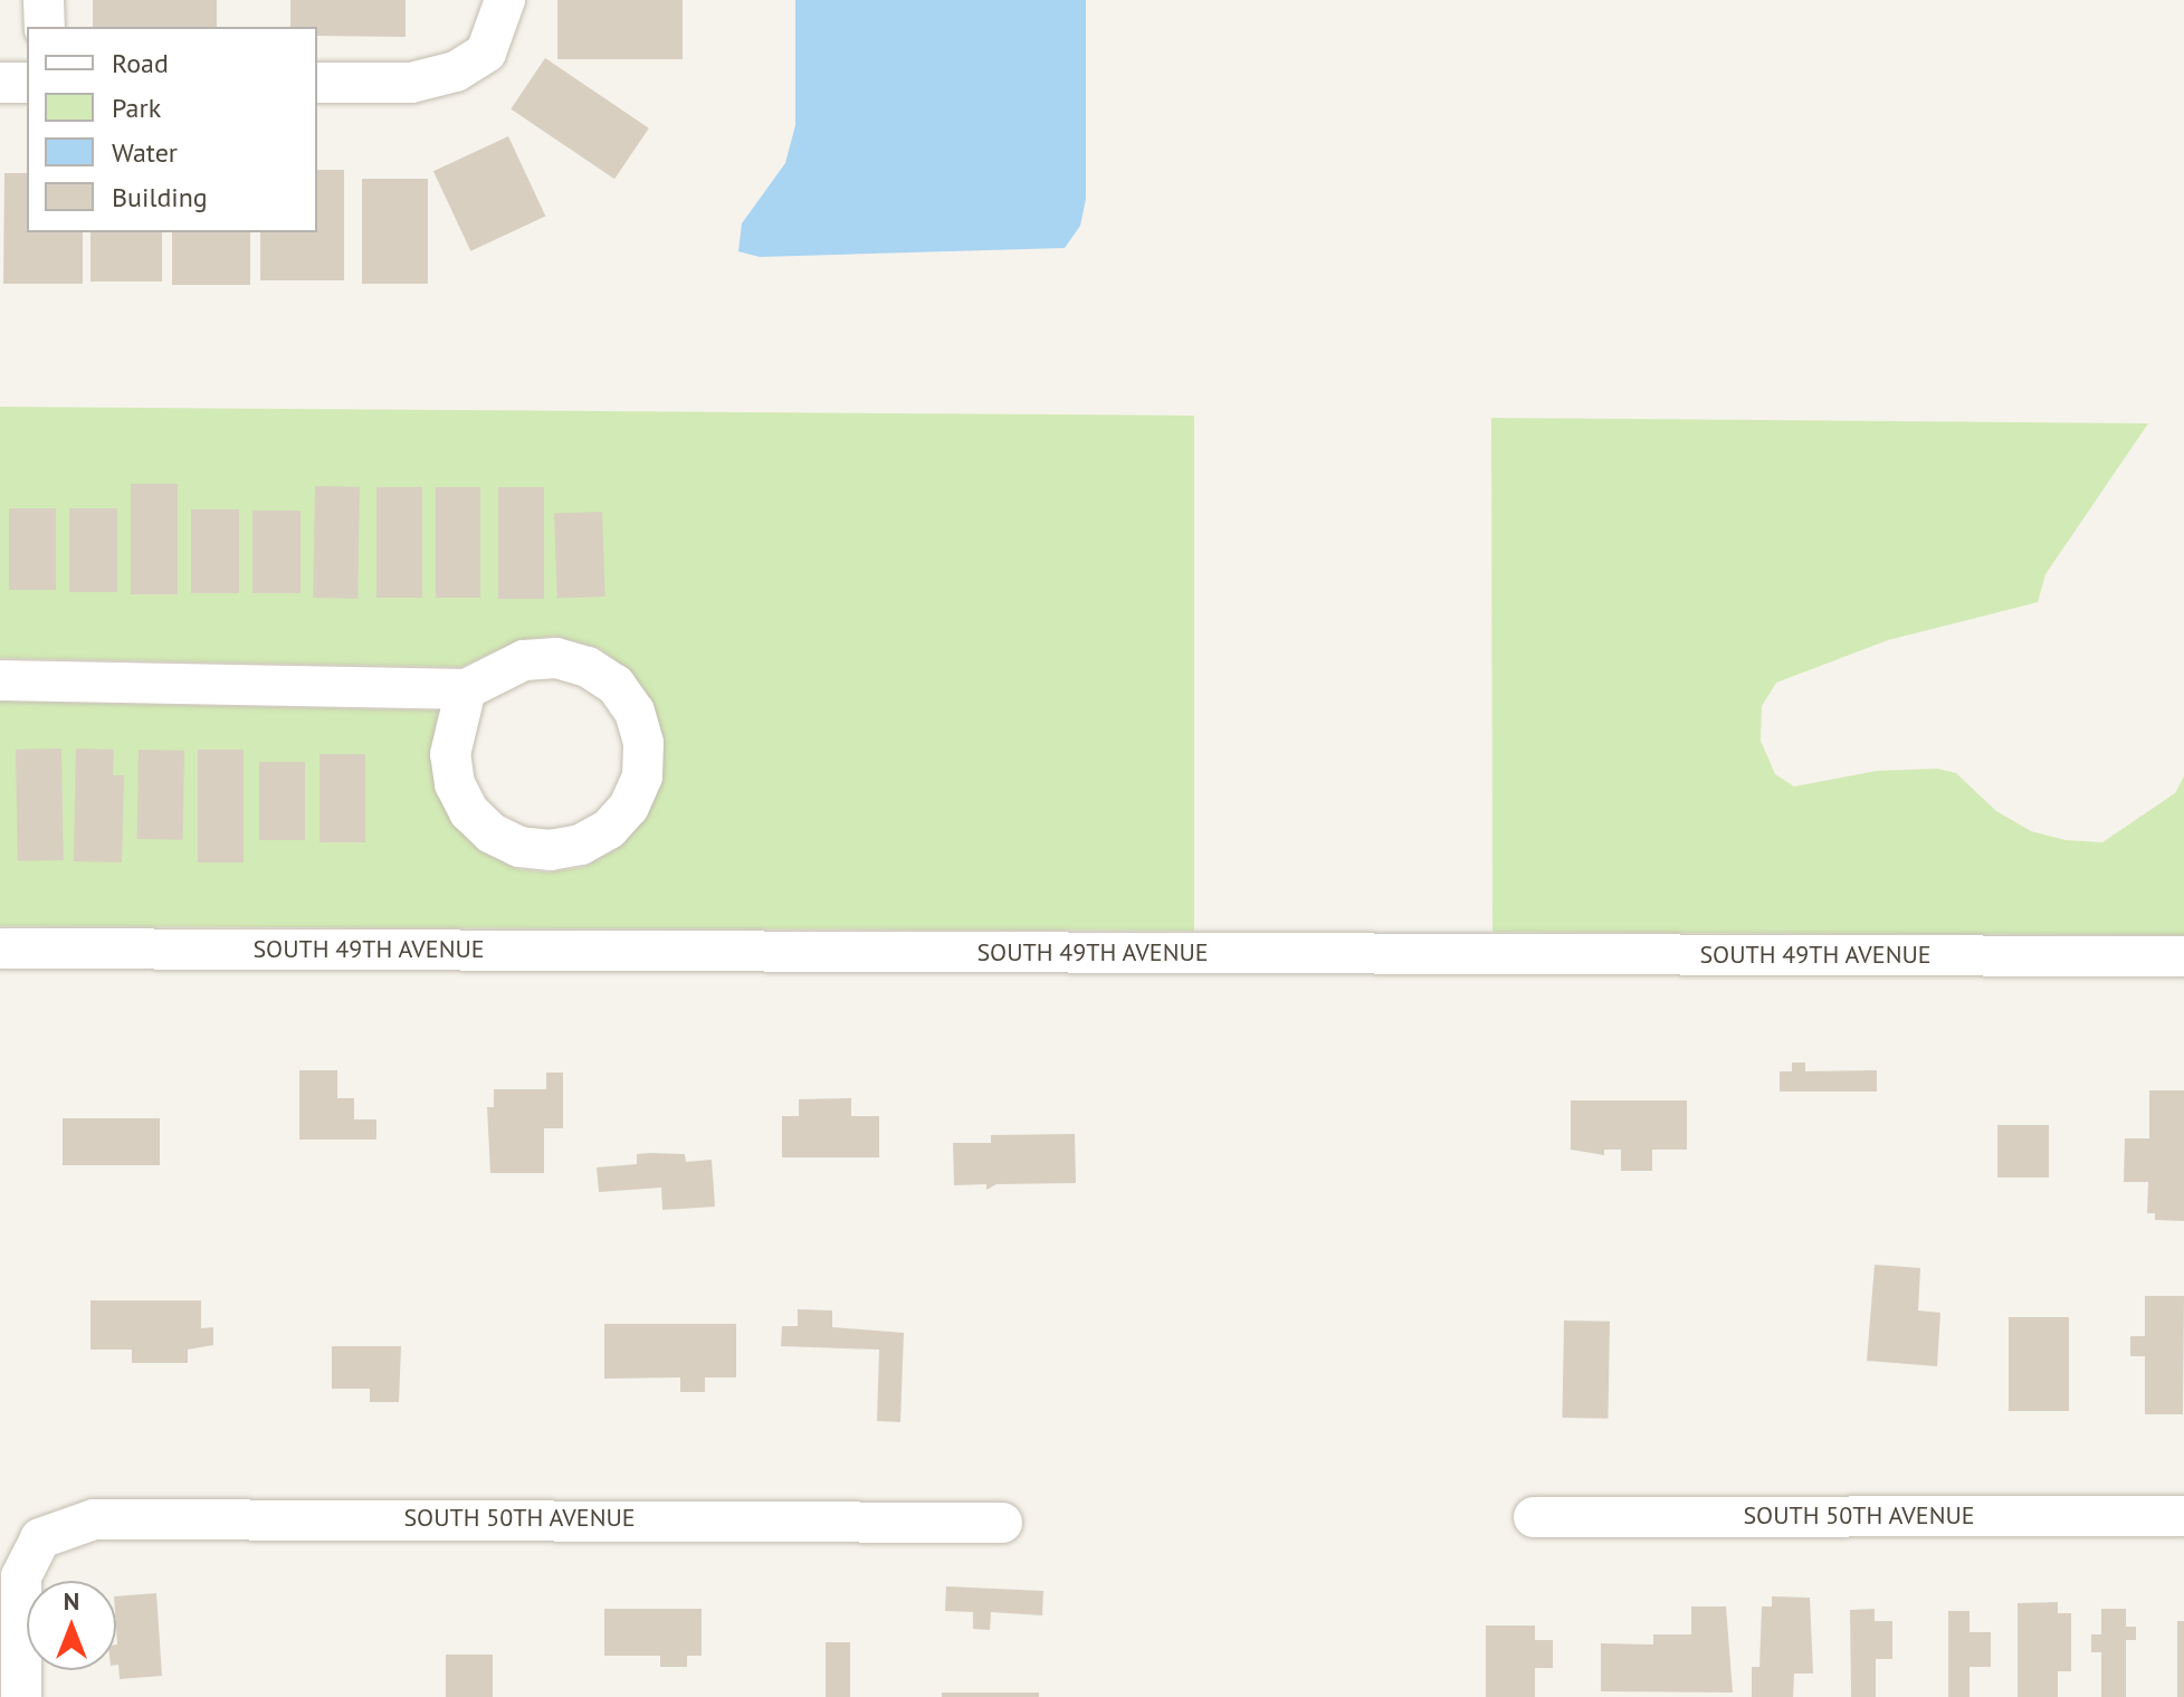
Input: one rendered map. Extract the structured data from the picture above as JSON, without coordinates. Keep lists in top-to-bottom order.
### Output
{
  "streets": {
    "street": ["SOUTH 49TH AVENUE", "SOUTH 50TH AVENUE"]
  },
  "legend": [
    "Road",
    "Park",
    "Water",
    "Building"
  ],
  "north": "top"
}
